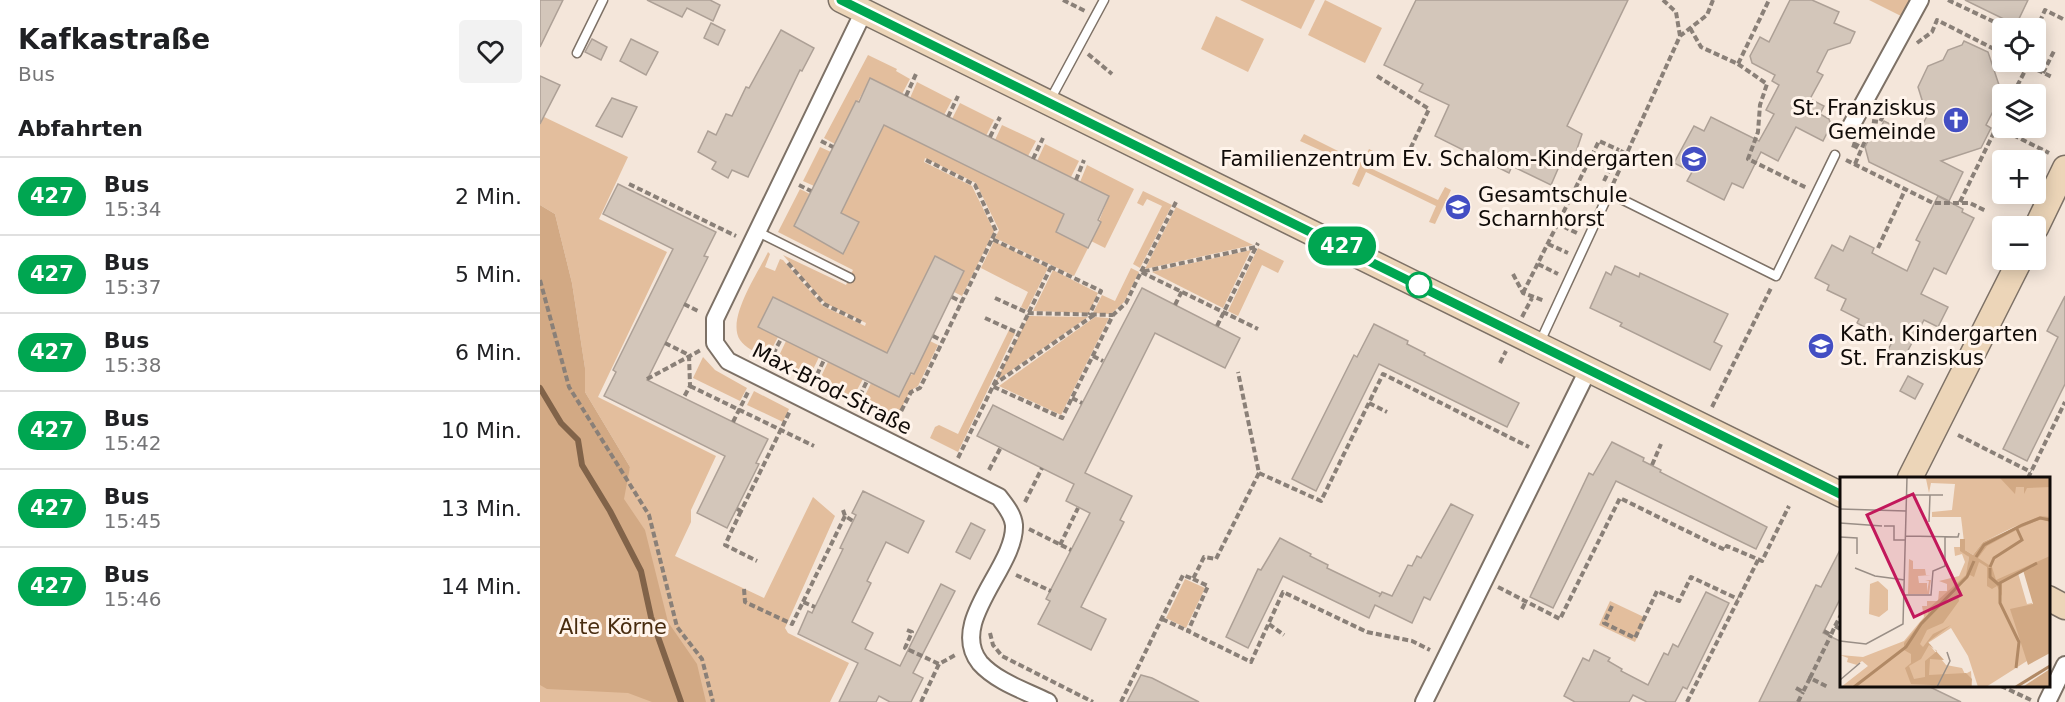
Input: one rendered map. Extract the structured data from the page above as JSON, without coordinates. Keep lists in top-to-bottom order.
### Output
{
  "streets": {
    "street": ["Max-Brod-Straße"]
  },
  "parks": ["Alte Körne"],
  "places": {
    "church": ["St. Franziskus Gemeinde"],
    "school or university": ["Familienzentrum Ev. Schalom-Kindergarten", "Gesamtschule Scharnhorst", "Kath. Kindergarten St. Franziskus"]
  },
  "lines": ["bus line 427"],
  "page": {
    "heading": [
      ["Kafkastraße", "Bus"],
      "Abfahrten"
    ],
    "on_map": "427",
    "map_buttons": ["+", "−"],
    "list": [
      {
        "mark": "427",
        "name": "Bus",
        "note": "15:34",
        "value": "2 Min."
      },
      {
        "mark": "427",
        "name": "Bus",
        "note": "15:37",
        "value": "5 Min."
      },
      {
        "mark": "427",
        "name": "Bus",
        "note": "15:38",
        "value": "6 Min."
      },
      {
        "mark": "427",
        "name": "Bus",
        "note": "15:42",
        "value": "10 Min."
      },
      {
        "mark": "427",
        "name": "Bus",
        "note": "15:45",
        "value": "13 Min."
      },
      {
        "mark": "427",
        "name": "Bus",
        "note": "15:46",
        "value": "14 Min."
      }
    ]
  }
}
